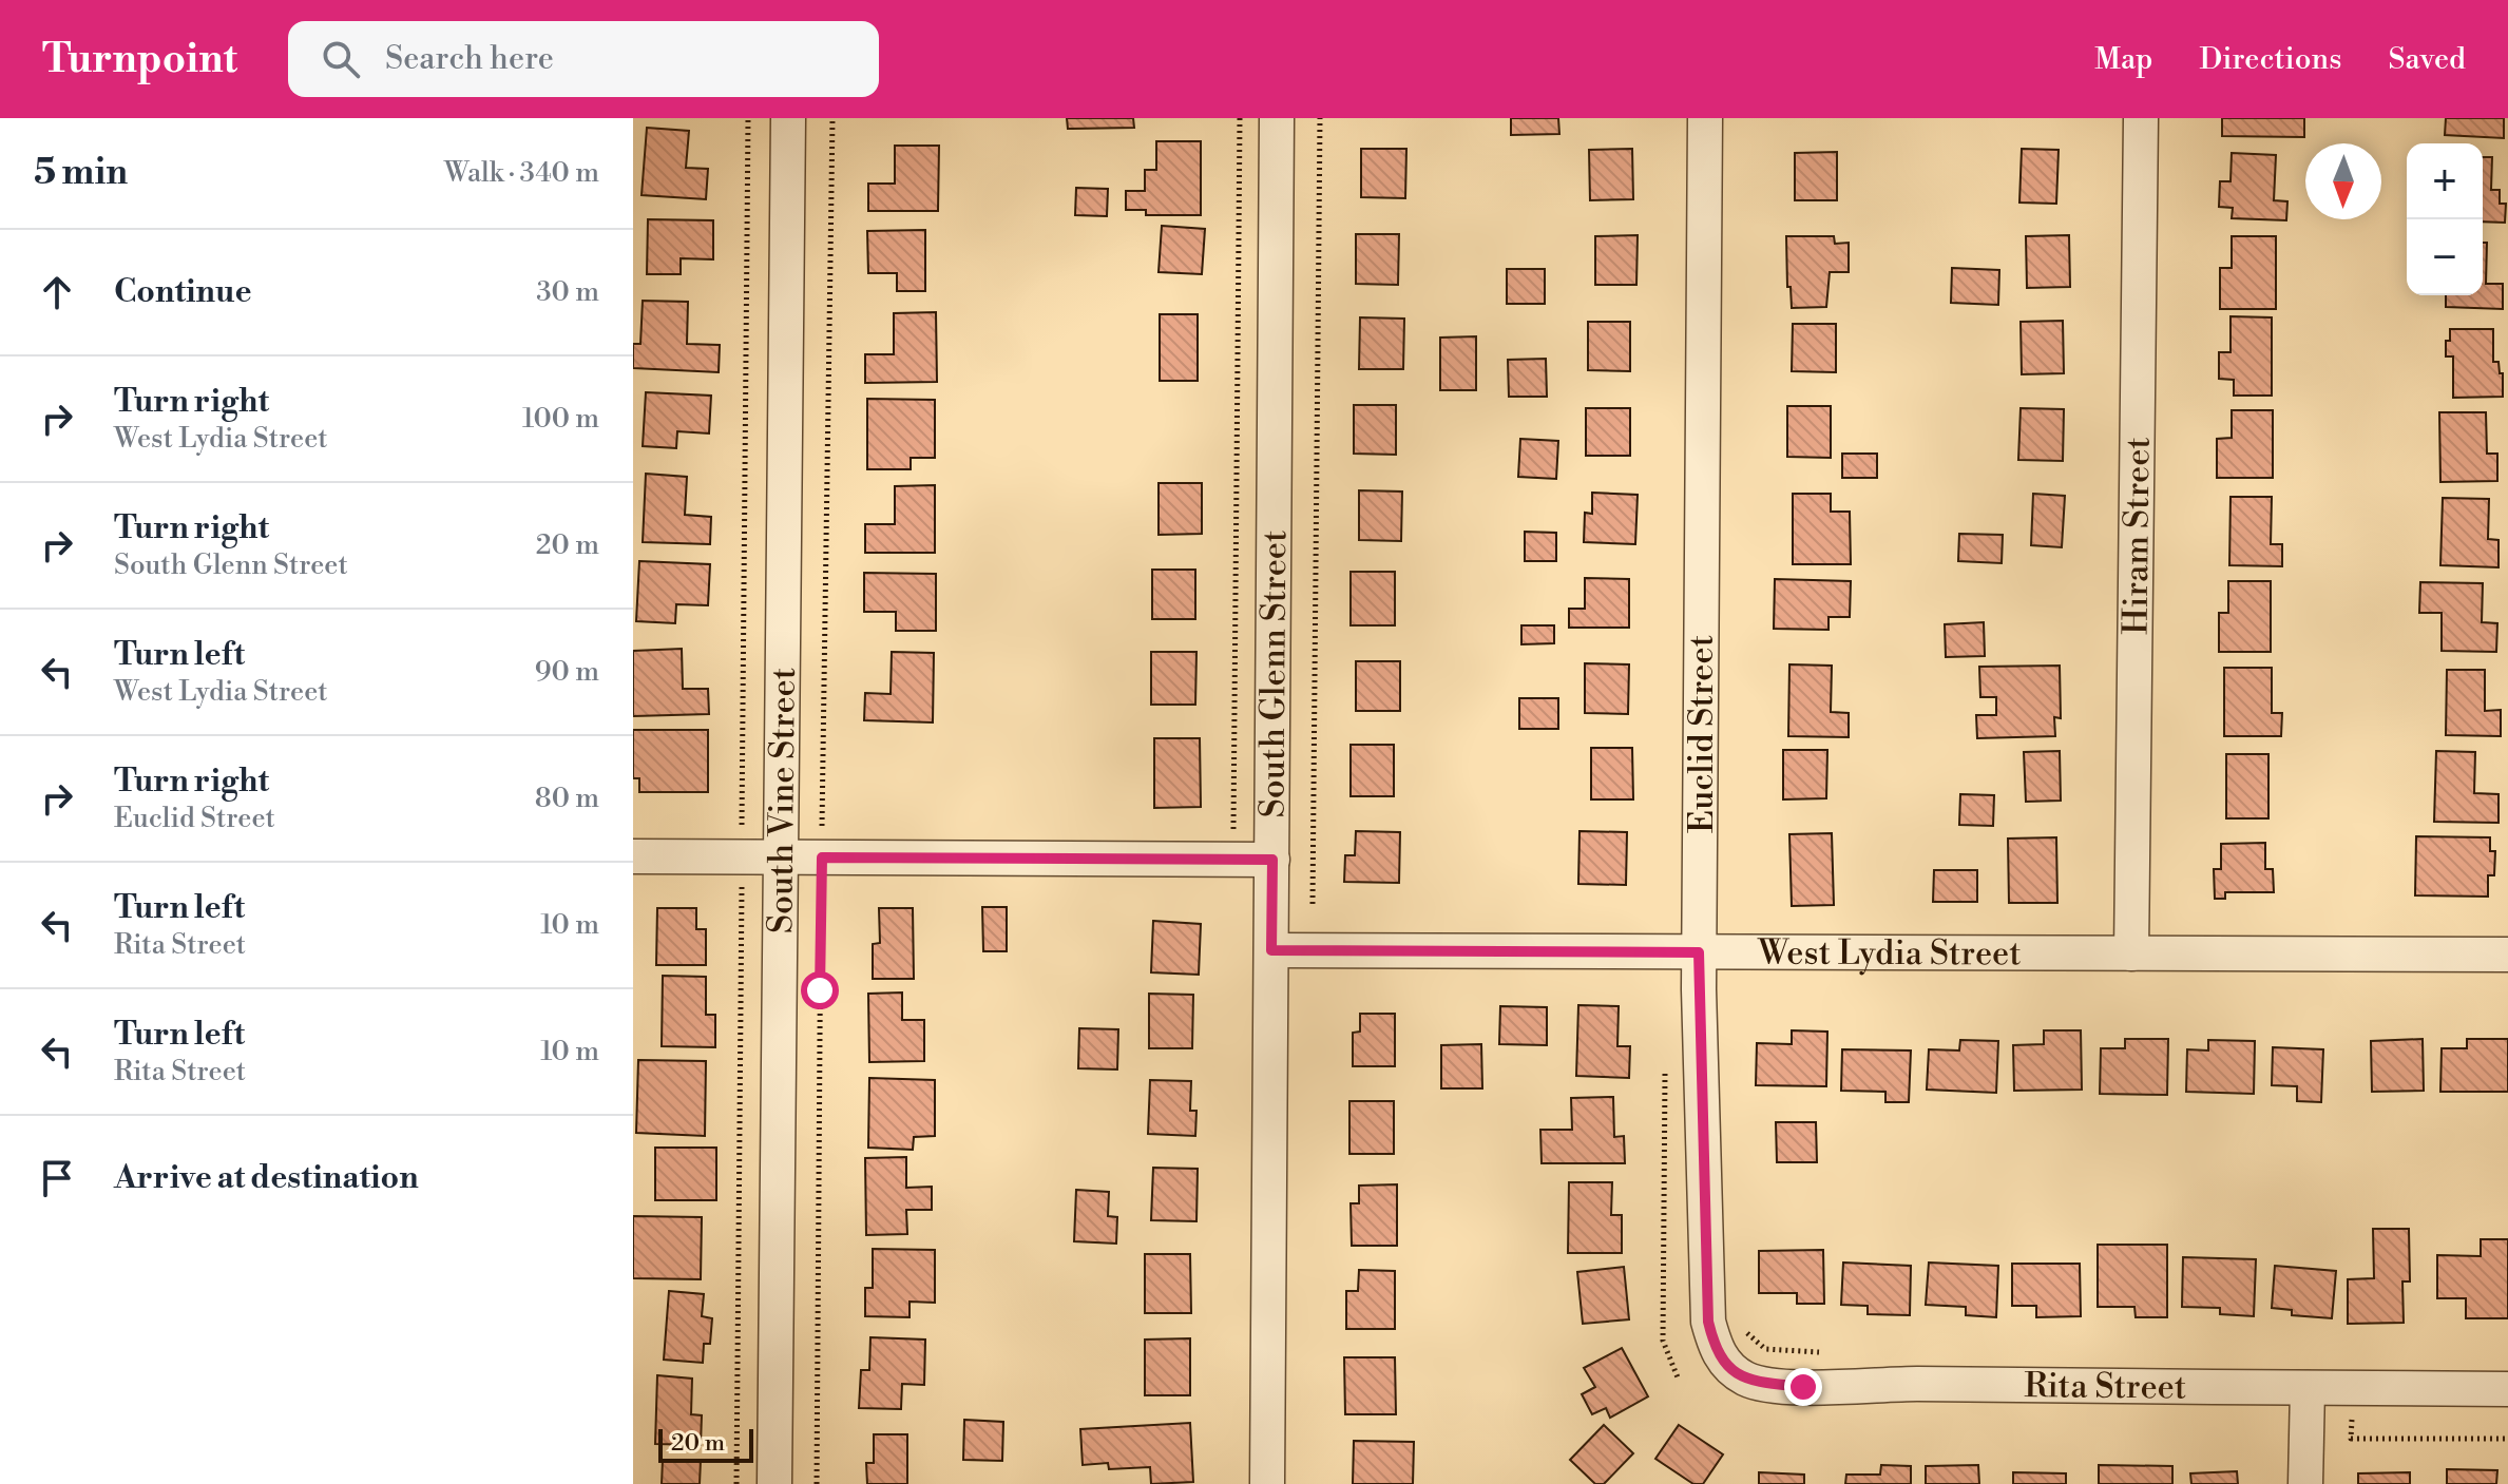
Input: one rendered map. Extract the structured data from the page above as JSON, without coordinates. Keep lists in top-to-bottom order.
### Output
{
  "streets": {
    "street": [
      "Hiram Street",
      "South Glenn Street",
      "Euclid Street",
      "South Vine Street",
      "West Lydia Street",
      "Rita Street"
    ]
  },
  "crossings": [
    ["Hiram Street", "West Lydia Street"],
    ["South Glenn Street", "West Lydia Street"],
    ["Euclid Street", "West Lydia Street"],
    ["Euclid Street", "Rita Street"]
  ],
  "scale_bar": "20 m",
  "north": "bottom",
  "page": {
    "header": "Turnpoint",
    "search": "Search here",
    "nav": ["Map", "Directions", "Saved"],
    "heading": ["5 min", "Walk · 340 m"],
    "map_buttons": ["+", "−"],
    "list": [
      ["Continue", "30 m"],
      ["Turn right", "West Lydia Street", "100 m"],
      ["Turn right", "South Glenn Street", "20 m"],
      ["Turn left", "West Lydia Street", "90 m"],
      ["Turn right", "Euclid Street", "80 m"],
      ["Turn left", "Rita Street", "10 m"],
      ["Turn left", "Rita Street", "10 m"],
      "Arrive at destination"
    ],
    "scale": "20 m"
  }
}
